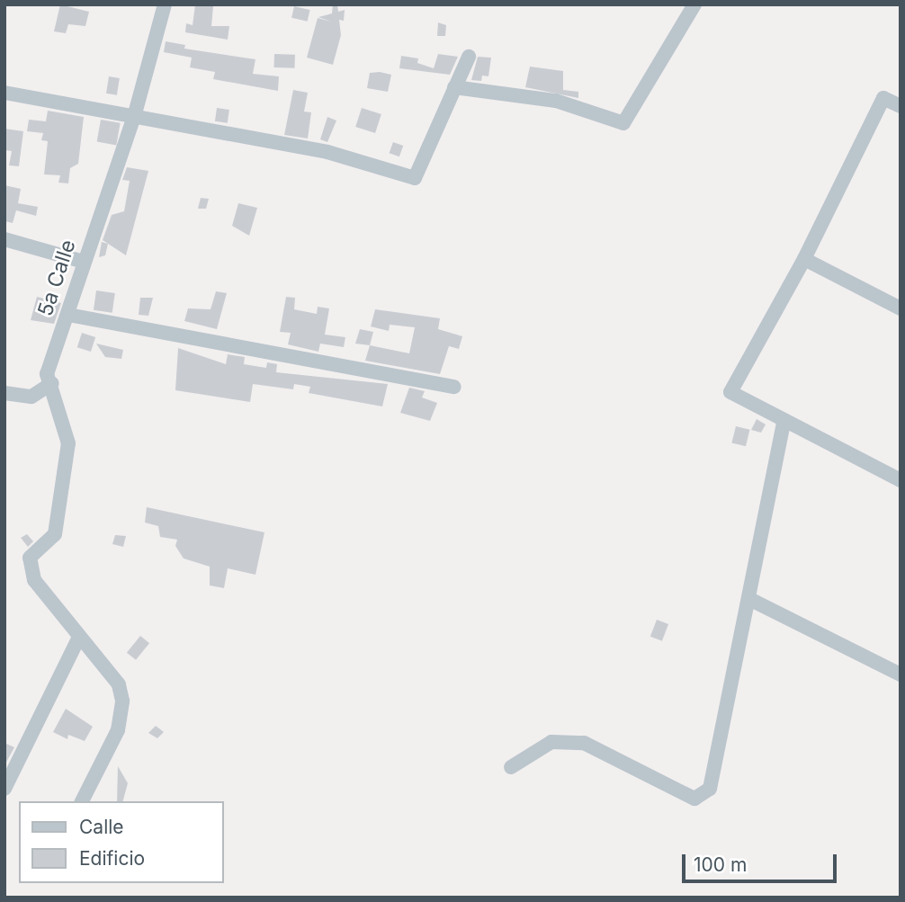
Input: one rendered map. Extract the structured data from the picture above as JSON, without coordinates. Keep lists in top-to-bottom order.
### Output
{
  "streets": {
    "street": ["5a Calle"]
  },
  "legend": ["Calle", "Edificio"],
  "scale_bar": "100 m"
}
